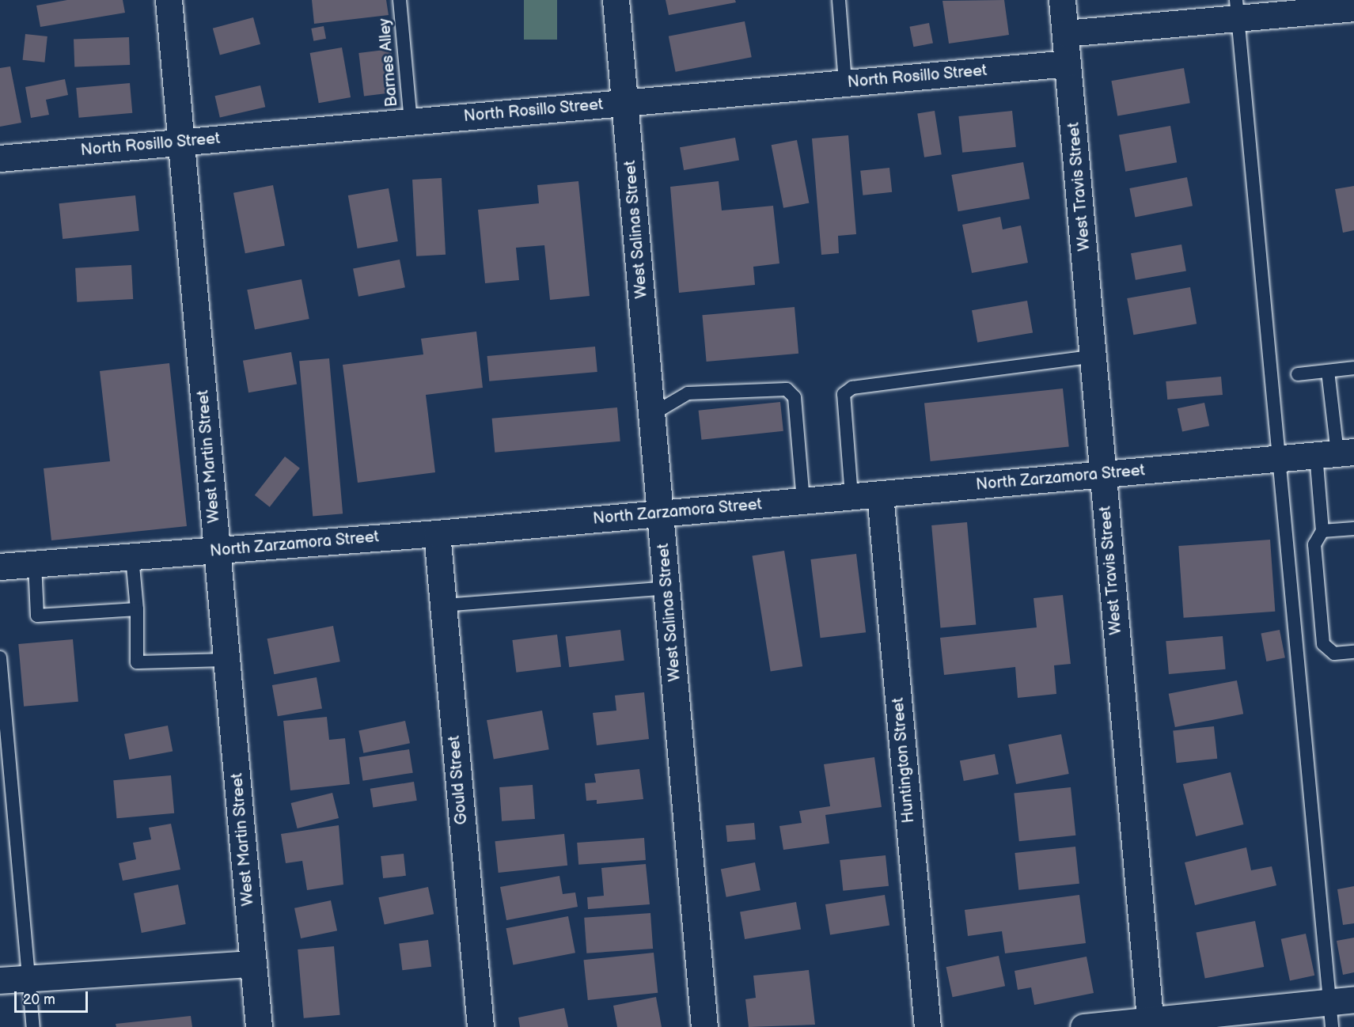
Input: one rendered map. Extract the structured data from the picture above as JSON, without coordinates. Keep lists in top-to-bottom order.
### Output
{
  "streets": {
    "street": [
      "North Rosillo Street",
      "West Travis Street",
      "West Salinas Street",
      "West Martin Street",
      "North Zarzamora Street",
      "Huntington Street",
      "Gould Street"
    ],
    "lane": ["Barnes Alley"]
  },
  "crossings": [
    ["Barnes Alley", "North Rosillo Street"],
    ["North Rosillo Street", "West Travis Street"],
    ["North Rosillo Street", "West Salinas Street"],
    ["North Rosillo Street", "West Martin Street"],
    ["West Travis Street", "North Zarzamora Street"],
    ["West Salinas Street", "North Zarzamora Street"],
    ["West Martin Street", "North Zarzamora Street"],
    ["North Zarzamora Street", "Huntington Street"],
    ["North Zarzamora Street", "Gould Street"]
  ],
  "scale_bar": "20 m"
}
